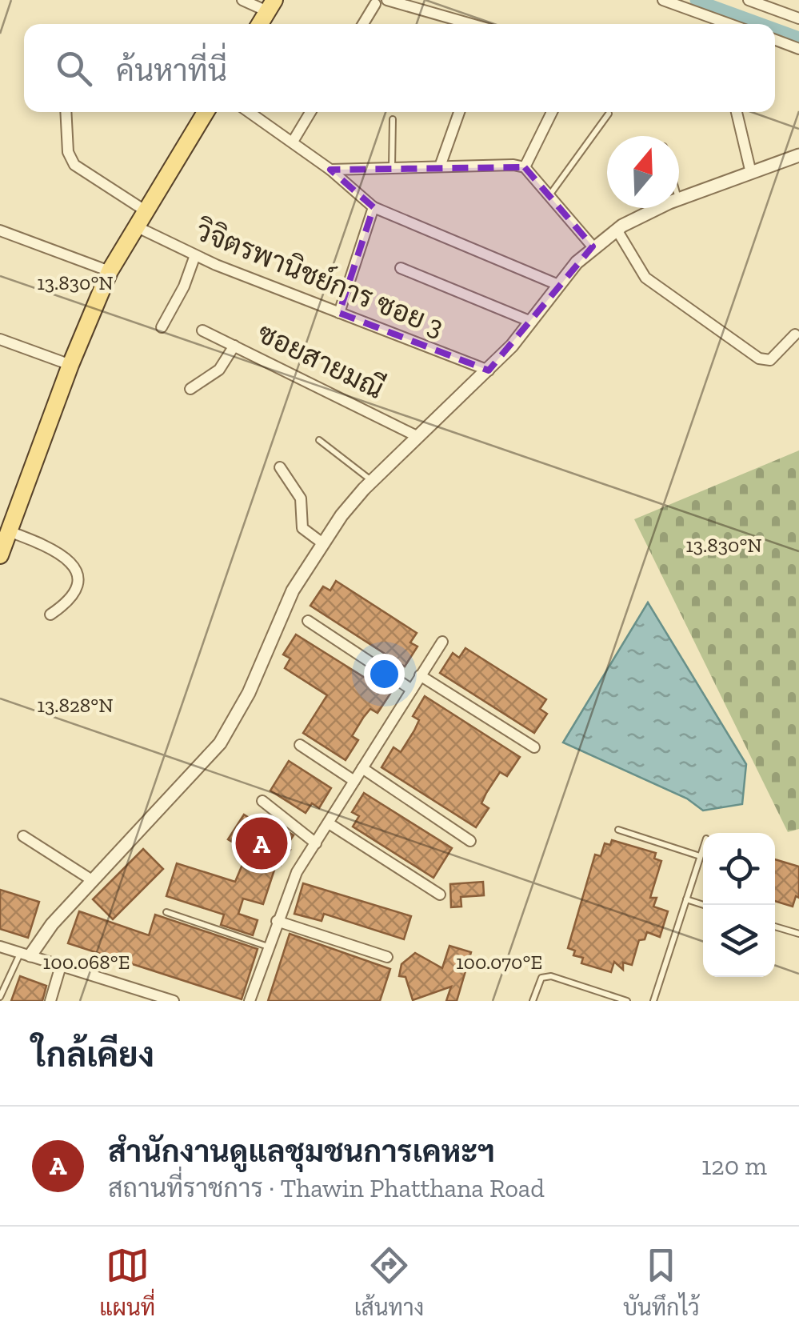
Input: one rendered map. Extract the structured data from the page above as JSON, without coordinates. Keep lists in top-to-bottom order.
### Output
{
  "streets": {
    "street": ["วิจิตรพานิชย์การ ซอย 3", "ซอยสายมณี"]
  },
  "north": "top",
  "page": {
    "search": "ค้นหาที่นี่",
    "pins": "A",
    "heading": "ใกล้เคียง",
    "list": [
      {
        "mark": "A",
        "name": "สำนักงานดูแลชุมชนการเคหะฯ",
        "note": "สถานที่ราชการ · Thawin Phatthana Road",
        "value": "120 m"
      }
    ],
    "nav": ["แผนที่", "เส้นทาง", "บันทึกไว้"]
  },
  "coordinates": [
    "13.830°N",
    "13.828°N",
    "100.068°E",
    "100.070°E"
  ]
}
